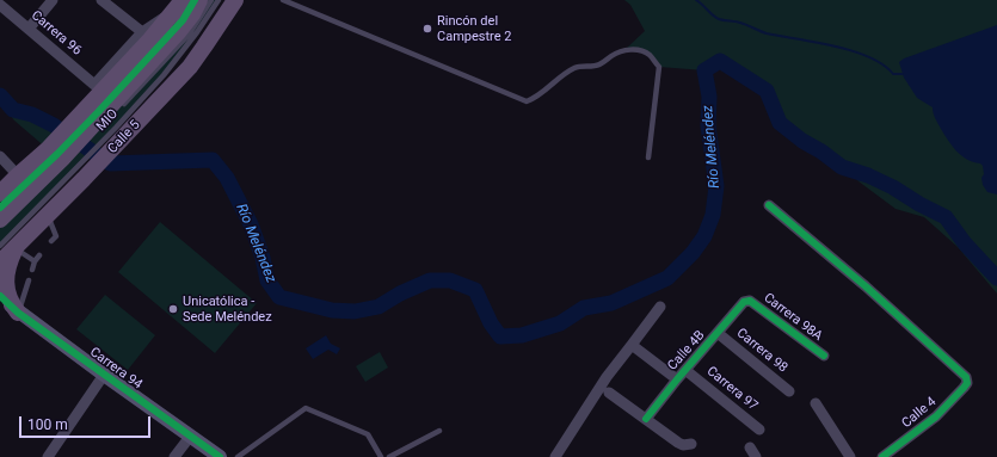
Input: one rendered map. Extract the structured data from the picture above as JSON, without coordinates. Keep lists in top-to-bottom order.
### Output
{
  "streets": {
    "main road": ["Calle 5"],
    "street": [
      "Carrera 96",
      "Carrera 98A",
      "Calle 4B",
      "Carrera 98",
      "Carrera 94",
      "Carrera 97",
      "Calle 4"
    ],
    "lane": ["MIO"]
  },
  "crossings": [
    ["Carrera 96", "Calle 5"],
    ["MIO", "Calle 5"],
    ["Carrera 98A", "Calle 4B"],
    ["Calle 4B", "Carrera 98"],
    ["Calle 4B", "Carrera 97"]
  ],
  "water": ["Río Meléndez"],
  "places": ["Rincón del Campestre 2", "Unicatólica - Sede Meléndez"],
  "scale_bar": "100 m"
}
